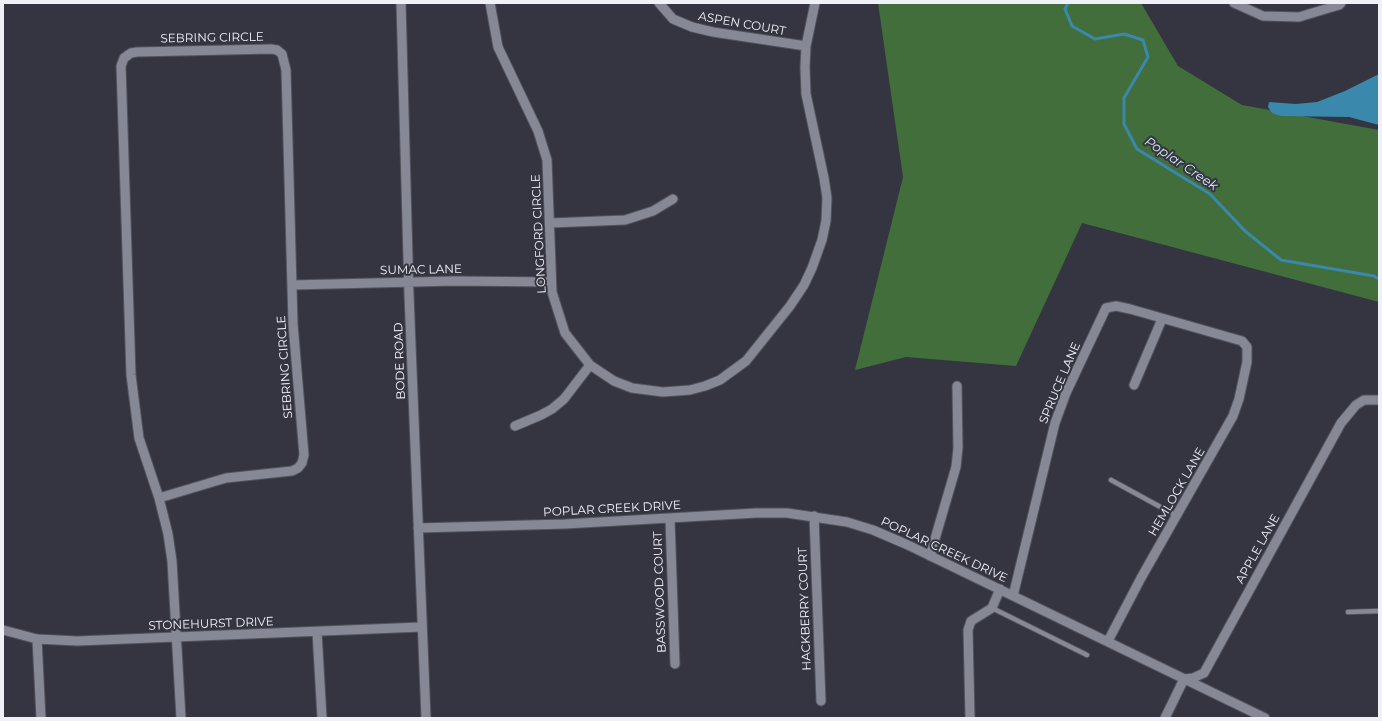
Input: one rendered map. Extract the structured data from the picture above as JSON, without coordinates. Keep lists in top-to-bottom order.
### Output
{
  "streets": {
    "street": [
      "ASPEN COURT",
      "SEBRING CIRCLE",
      "LONGFORD CIRCLE",
      "SUMAC LANE",
      "BODE ROAD",
      "SPRUCE LANE",
      "HEMLOCK LANE",
      "POPLAR CREEK DRIVE",
      "APPLE LANE",
      "BASSWOOD COURT",
      "HACKBERRY COURT",
      "STONEHURST DRIVE"
    ]
  },
  "crossings": [
    ["ASPEN COURT", "LONGFORD CIRCLE"],
    ["SEBRING CIRCLE", "SUMAC LANE"],
    ["SEBRING CIRCLE", "STONEHURST DRIVE"],
    ["LONGFORD CIRCLE", "SUMAC LANE"],
    ["SUMAC LANE", "BODE ROAD"],
    ["BODE ROAD", "POPLAR CREEK DRIVE"],
    ["BODE ROAD", "STONEHURST DRIVE"],
    ["SPRUCE LANE", "HEMLOCK LANE"],
    ["SPRUCE LANE", "POPLAR CREEK DRIVE"],
    ["HEMLOCK LANE", "POPLAR CREEK DRIVE"],
    ["POPLAR CREEK DRIVE", "APPLE LANE"],
    ["POPLAR CREEK DRIVE", "BASSWOOD COURT"],
    ["POPLAR CREEK DRIVE", "HACKBERRY COURT"]
  ],
  "water": ["Poplar Creek"]
}
